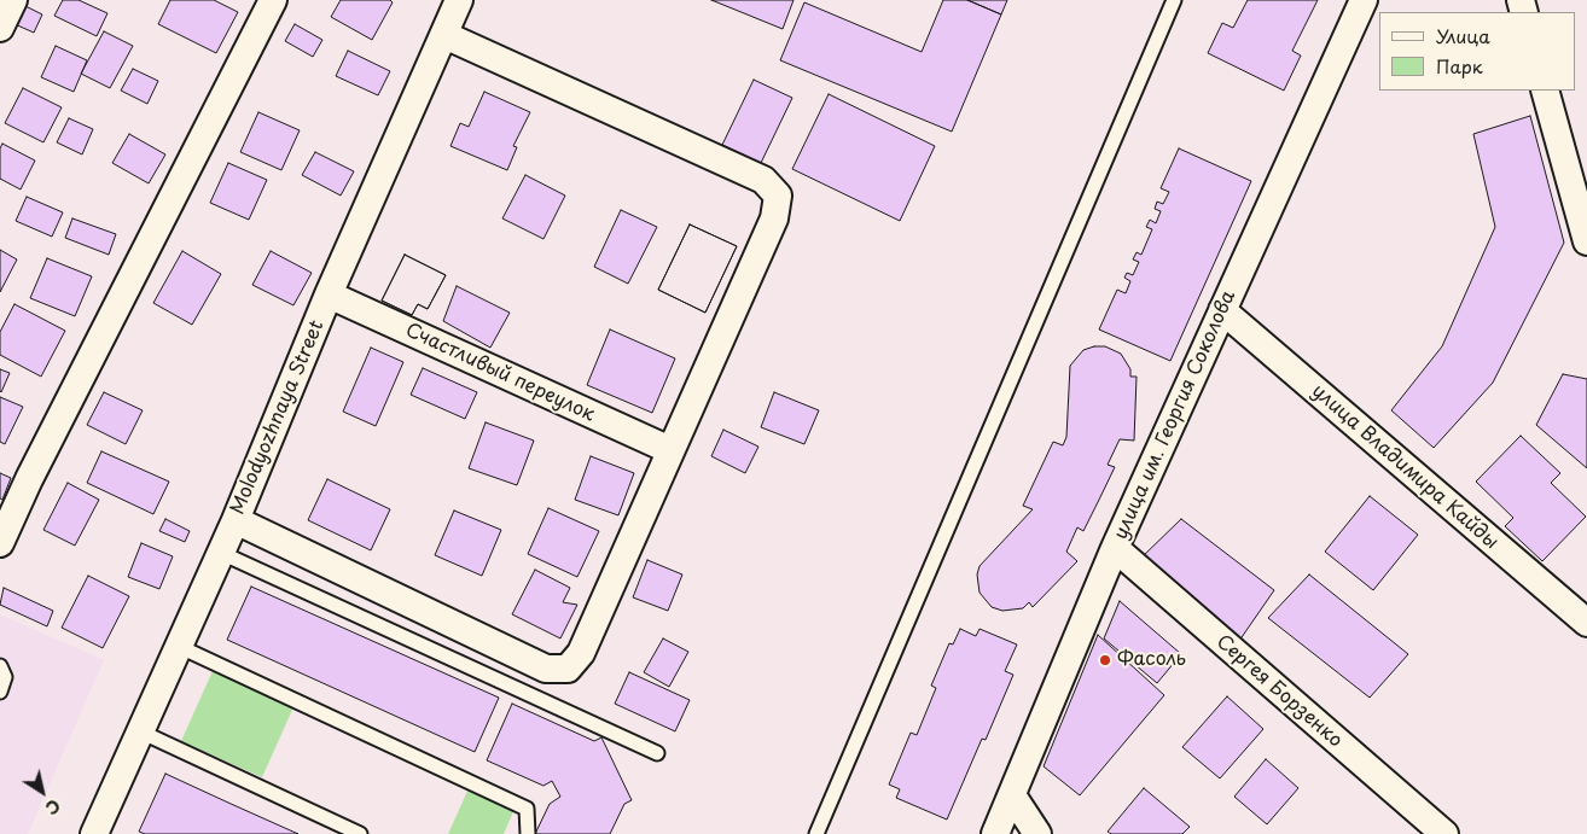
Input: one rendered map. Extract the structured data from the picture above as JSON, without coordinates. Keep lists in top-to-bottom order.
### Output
{
  "streets": {
    "street": [
      "Счастливый переулок",
      "улица им. Георгия Соколова",
      "Molodyozhnaya Street",
      "улица Владимира Кайды",
      "Сергея Борзенко"
    ]
  },
  "crossings": [
    ["Счастливый переулок", "Molodyozhnaya Street"],
    ["улица им. Георгия Соколова", "улица Владимира Кайды"],
    ["улица им. Георгия Соколова", "Сергея Борзенко"]
  ],
  "places": ["Фасоль"],
  "legend": ["Улица", "Парк"],
  "north": "bottom right"
}
